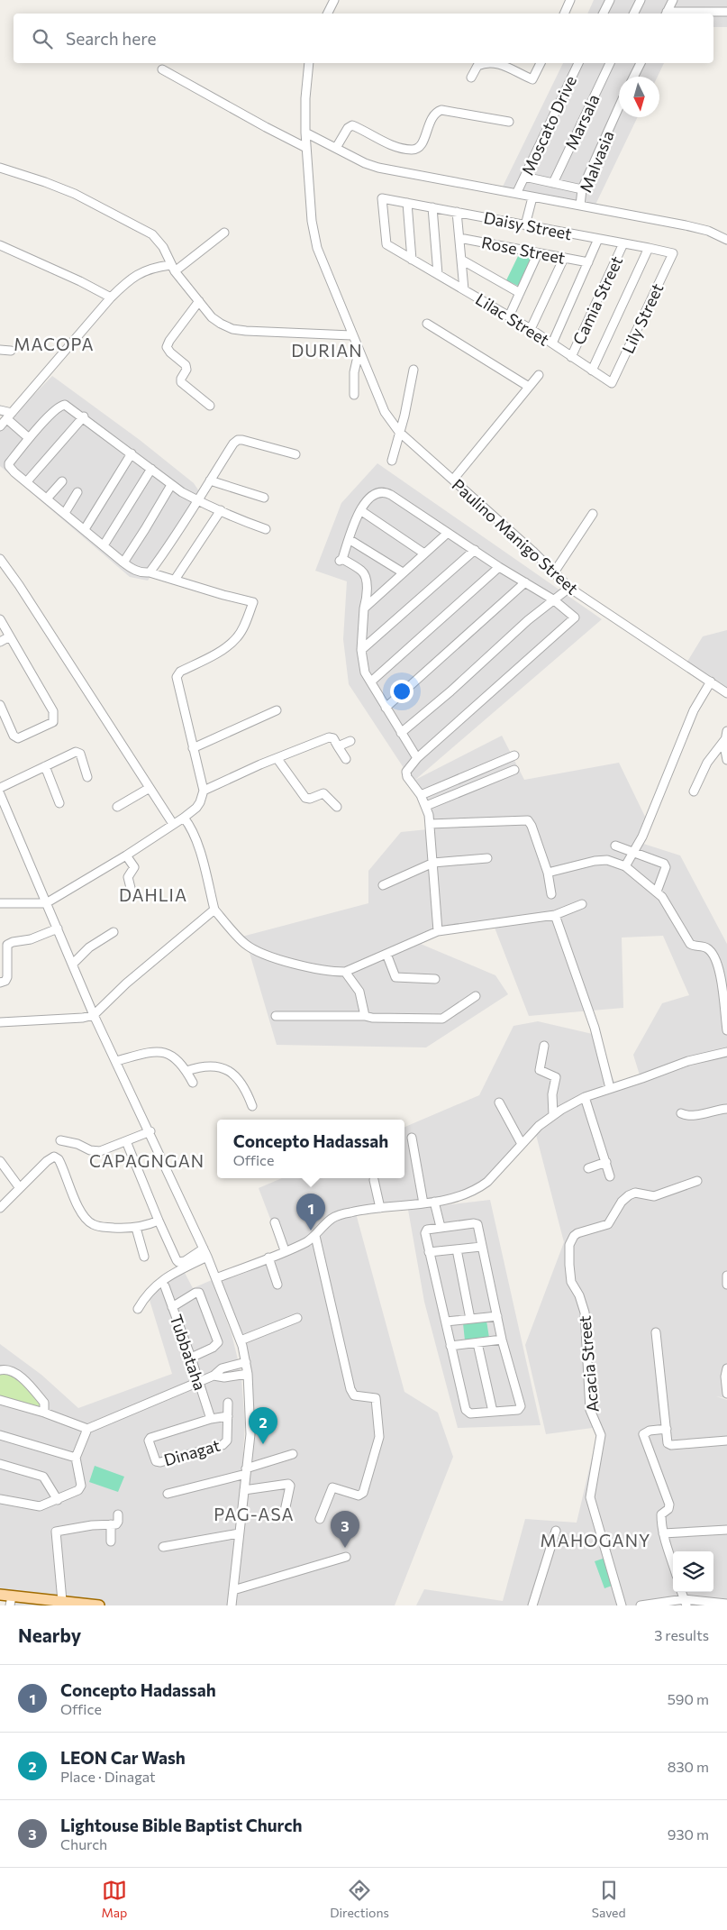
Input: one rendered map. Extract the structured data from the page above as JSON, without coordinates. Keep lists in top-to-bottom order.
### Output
{
  "streets": {
    "street": [
      "Marsala",
      "Moscato Drive",
      "Malvasia",
      "Daisy Street",
      "Rose Street",
      "Camia Street",
      "Lily Street",
      "Lilac Street",
      "Paulino Manigo Street",
      "Tubbataha",
      "Acacia Street",
      "Dinagat"
    ]
  },
  "crossings": [
    ["Daisy Street", "Camia Street"],
    ["Daisy Street", "Lily Street"],
    ["Daisy Street", "Lilac Street"],
    ["Camia Street", "Lilac Street"],
    ["Lily Street", "Lilac Street"],
    ["Tubbataha", "Dinagat"]
  ],
  "districts": [
    "MACOPA",
    "DURIAN",
    "DAHLIA",
    "CAPAGNGAN",
    "PAG-ASA",
    "MAHOGANY"
  ],
  "north": "bottom",
  "page": {
    "search": "Search here",
    "popup": ["Concepto Hadassah", "Office"],
    "pins": ["1", "2", "3"],
    "heading": ["Nearby", "3 results"],
    "list": [
      {
        "mark": "1",
        "name": "Concepto Hadassah",
        "note": "Office",
        "value": "590 m"
      },
      {
        "mark": "2",
        "name": "LEON Car Wash",
        "note": "Place · Dinagat",
        "value": "830 m"
      },
      {
        "mark": "3",
        "name": "Lightouse Bible Baptist Church",
        "note": "Church",
        "value": "930 m"
      }
    ],
    "nav": ["Map", "Directions", "Saved"]
  }
}
